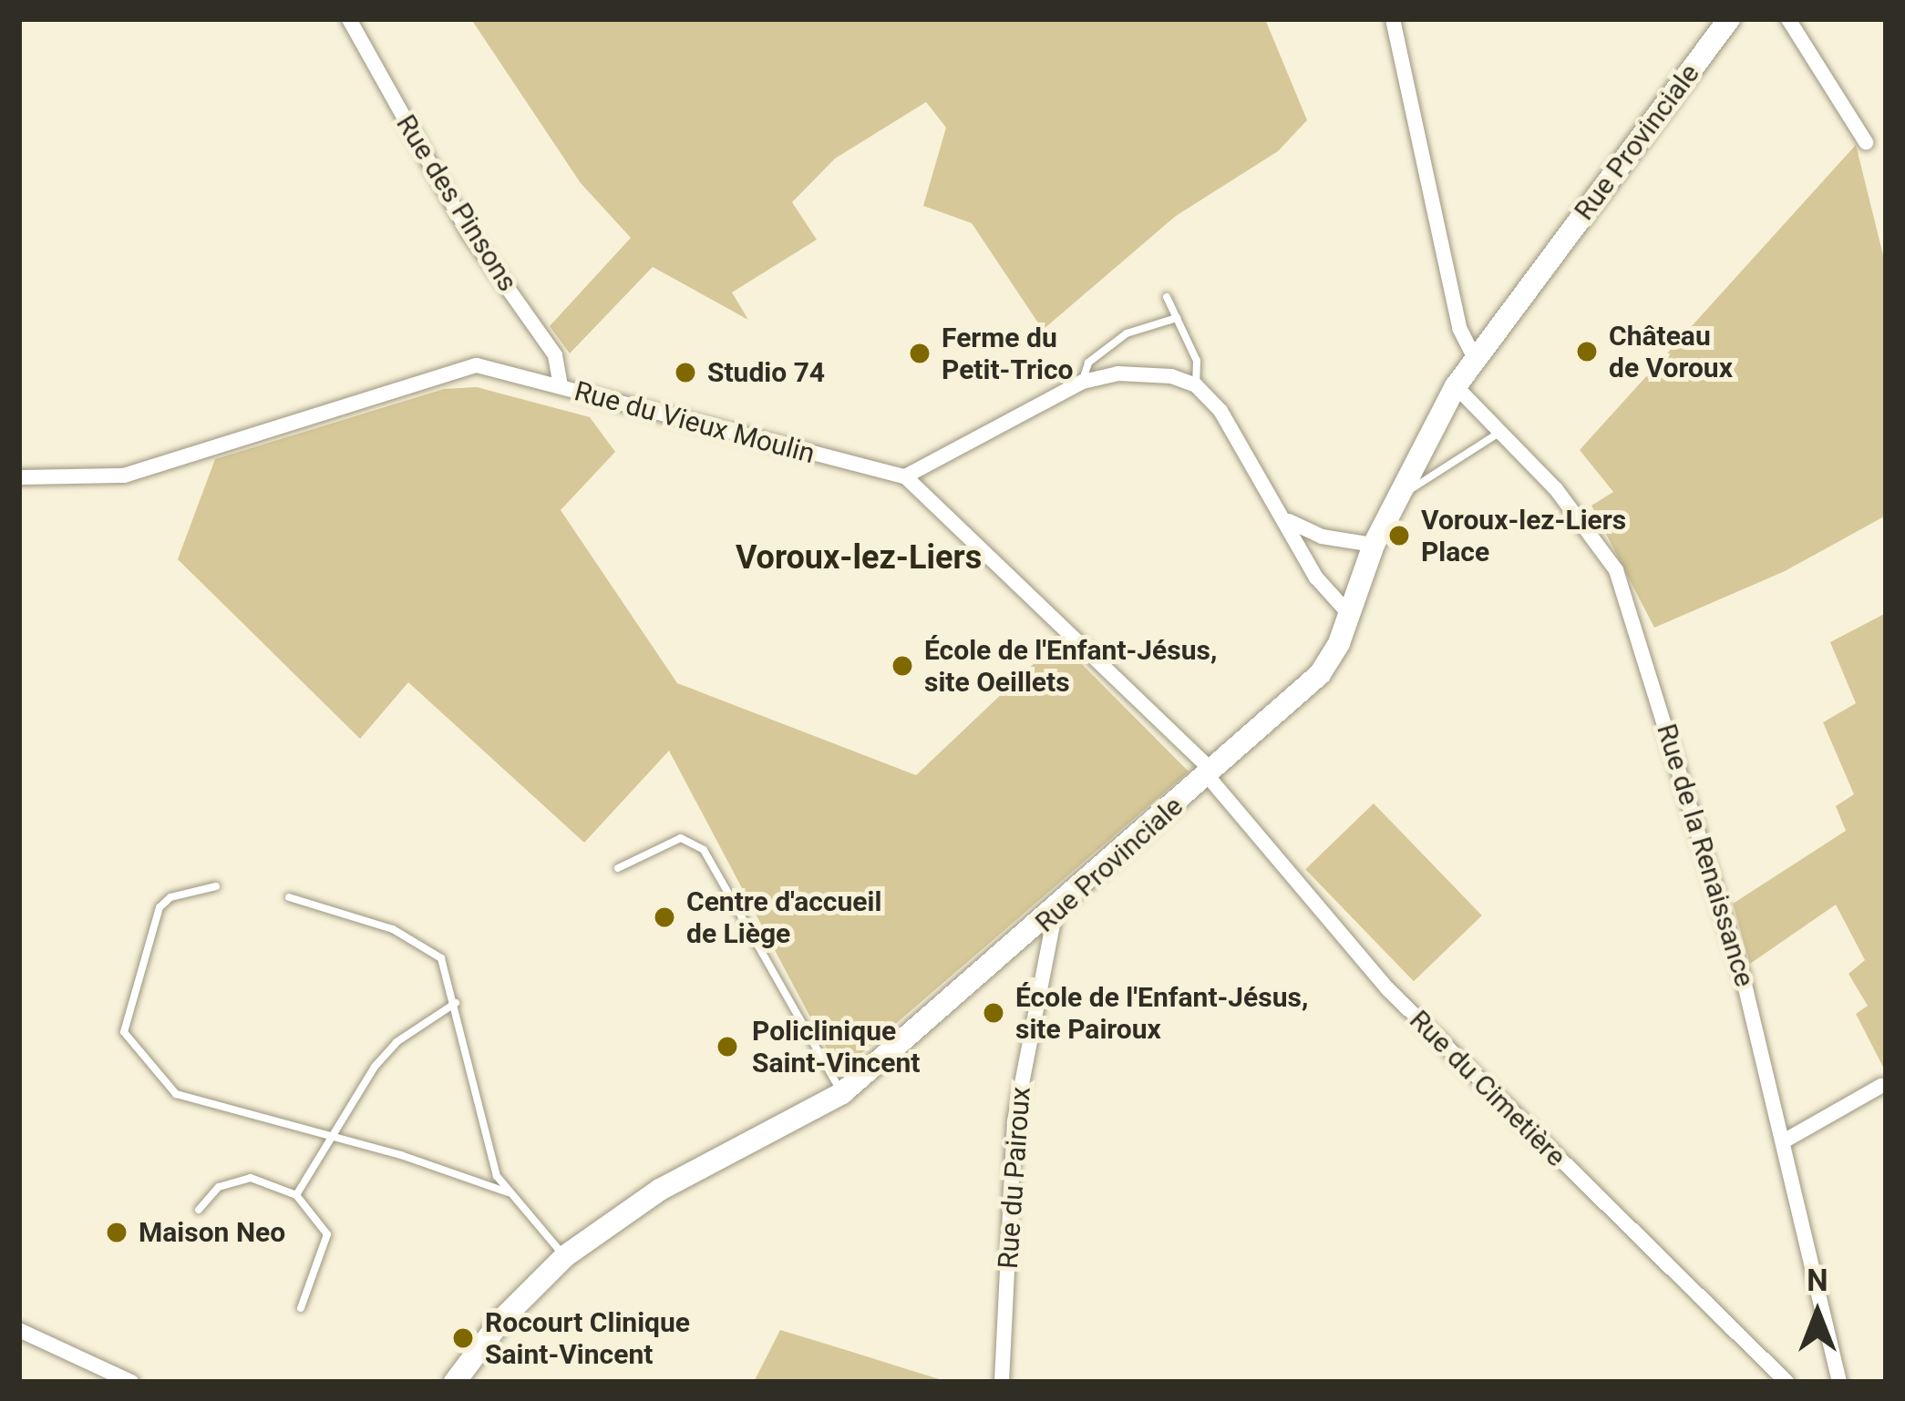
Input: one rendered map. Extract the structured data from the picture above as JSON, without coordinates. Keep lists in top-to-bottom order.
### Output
{
  "streets": {
    "main road": ["Rue Provinciale"],
    "street": [
      "Rue des Pinsons",
      "Rue du Vieux Moulin",
      "Rue de la Renaissance",
      "Rue du Cimetière",
      "Rue du Pairoux"
    ]
  },
  "crossings": [
    ["Rue Provinciale", "Rue de la Renaissance"],
    ["Rue Provinciale", "Rue du Cimetière"],
    ["Rue Provinciale", "Rue du Pairoux"],
    ["Rue des Pinsons", "Rue du Vieux Moulin"],
    ["Rue du Vieux Moulin", "Rue du Cimetière"]
  ],
  "districts": ["Voroux-lez-Liers"],
  "places": [
    "Château de Voroux",
    "Ferme du Petit-Trico",
    "Studio 74",
    "Voroux-lez-Liers Place",
    "École de l'Enfant-Jésus, site Oeillets",
    "Centre d'accueil de Liège",
    "École de l'Enfant-Jésus, site Pairoux",
    "Policlinique Saint-Vincent",
    "Maison Neo",
    "Rocourt Clinique Saint-Vincent"
  ],
  "north": "top"
}
